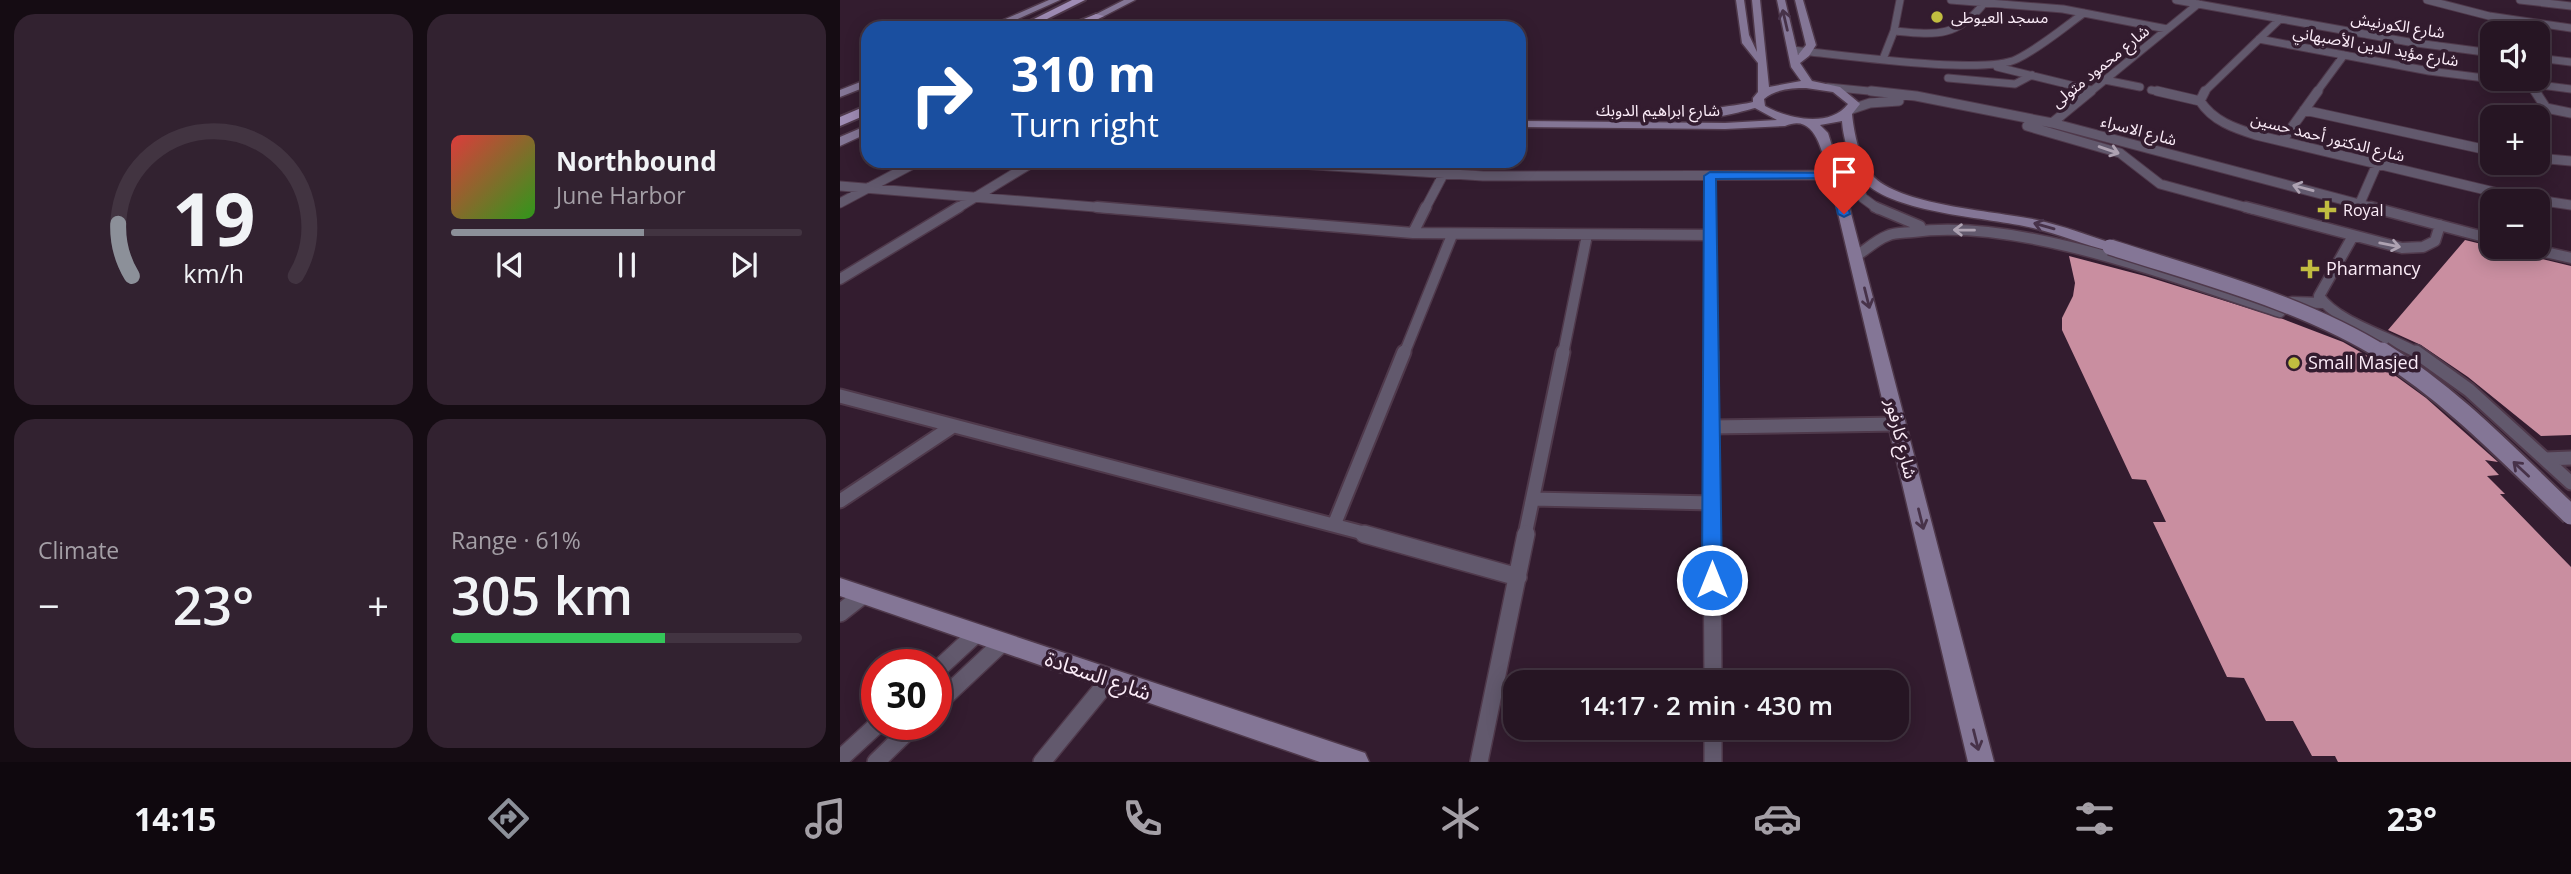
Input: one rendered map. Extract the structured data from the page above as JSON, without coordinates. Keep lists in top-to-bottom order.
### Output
{
  "streets": {
    "street": [
      "شارع الكورنيش",
      "شارع مؤيد الدين الأصبهاني",
      "شارع محمود متولى",
      "شارع ابراهيم الدوبك",
      "شارع الاسراء",
      "شارع الدكتور أحمد حسين",
      "شارع كارفور",
      "شارع السعادة"
    ]
  },
  "crossings": [
    ["شارع الكورنيش", "شارع محمود متولى"],
    ["شارع محمود متولى", "شارع الاسراء"],
    ["شارع ابراهيم الدوبك", "شارع الاسراء"]
  ],
  "one_way": ["شارع كارفور"],
  "places": {
    "other": ["مسجد العيوطى", "Small Masjed"],
    "health": ["Royal", "Pharmancy"]
  },
  "page": {
    "map_buttons": ["+", "−"],
    "turn": ["310 m", "Turn right"],
    "song": ["Northbound", "June Harbor"],
    "tile": [
      "Climate",
      ["Range · 61%", "305 km"]
    ],
    "heat": ["−", "23°", "+"],
    "limit": "30",
    "trip": "14:17 · 2 min · 430 m",
    "tabs": ["14:15", "23°"],
    "gauge": ["19", "km/h"]
  }
}
